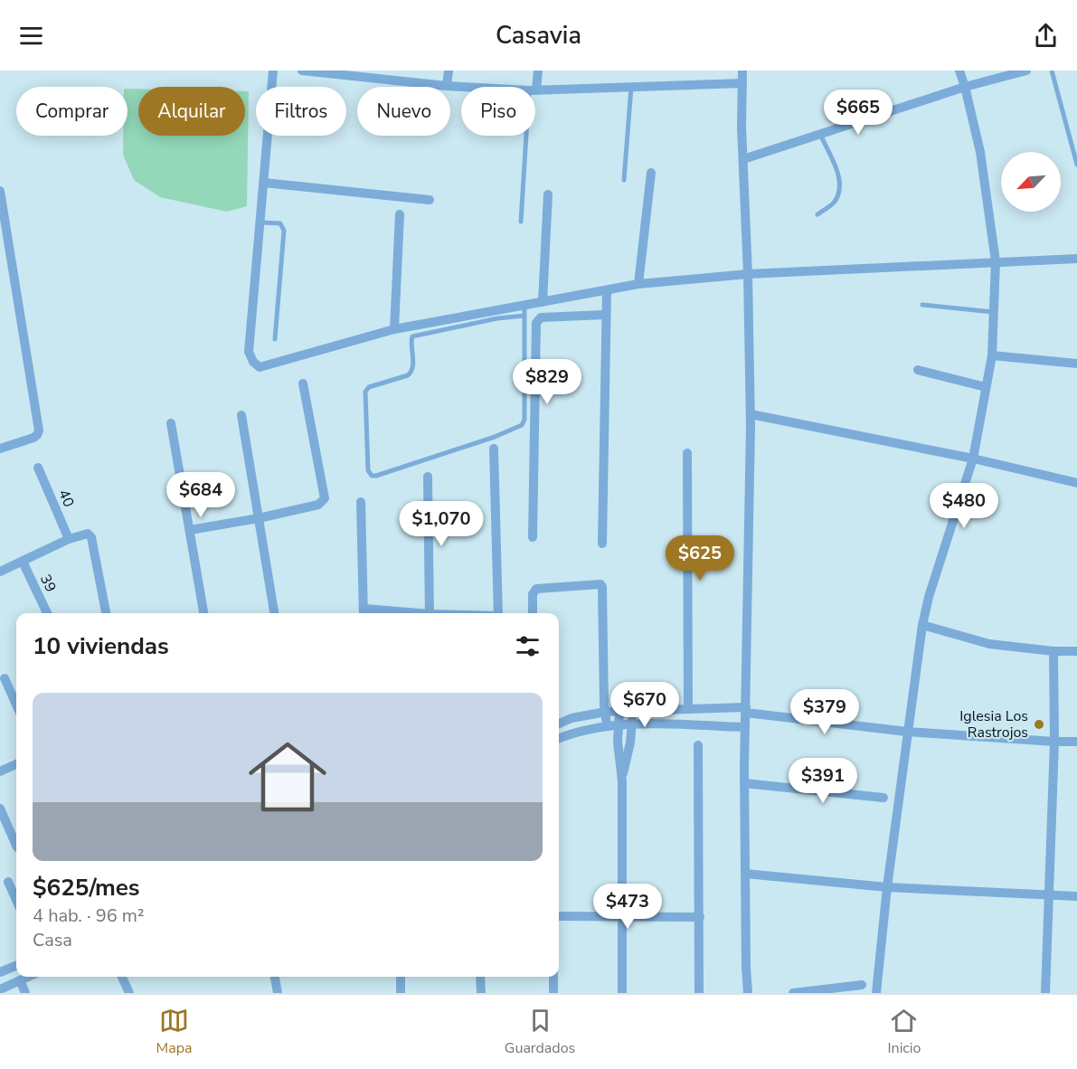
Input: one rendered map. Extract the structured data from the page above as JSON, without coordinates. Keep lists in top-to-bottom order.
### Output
{
  "streets": {
    "street": ["40", "39"]
  },
  "places": ["Iglesia Los Rastrojos"],
  "north": "bottom left",
  "page": {
    "header": "Casavia",
    "chip": [
      "Comprar",
      "Alquilar",
      "Filtros",
      "Nuevo",
      "Piso"
    ],
    "price": [
      "$665",
      "$829",
      "$684",
      "$480",
      "$1,070",
      "$625",
      "$670",
      "$379",
      "$391",
      "$473"
    ],
    "heading": "10 viviendas",
    "list": [
      {
        "name": "$625/mes",
        "note": "4 hab. · 96 m² · Casa"
      }
    ],
    "tabs": ["Mapa", "Guardados", "Inicio"]
  }
}
